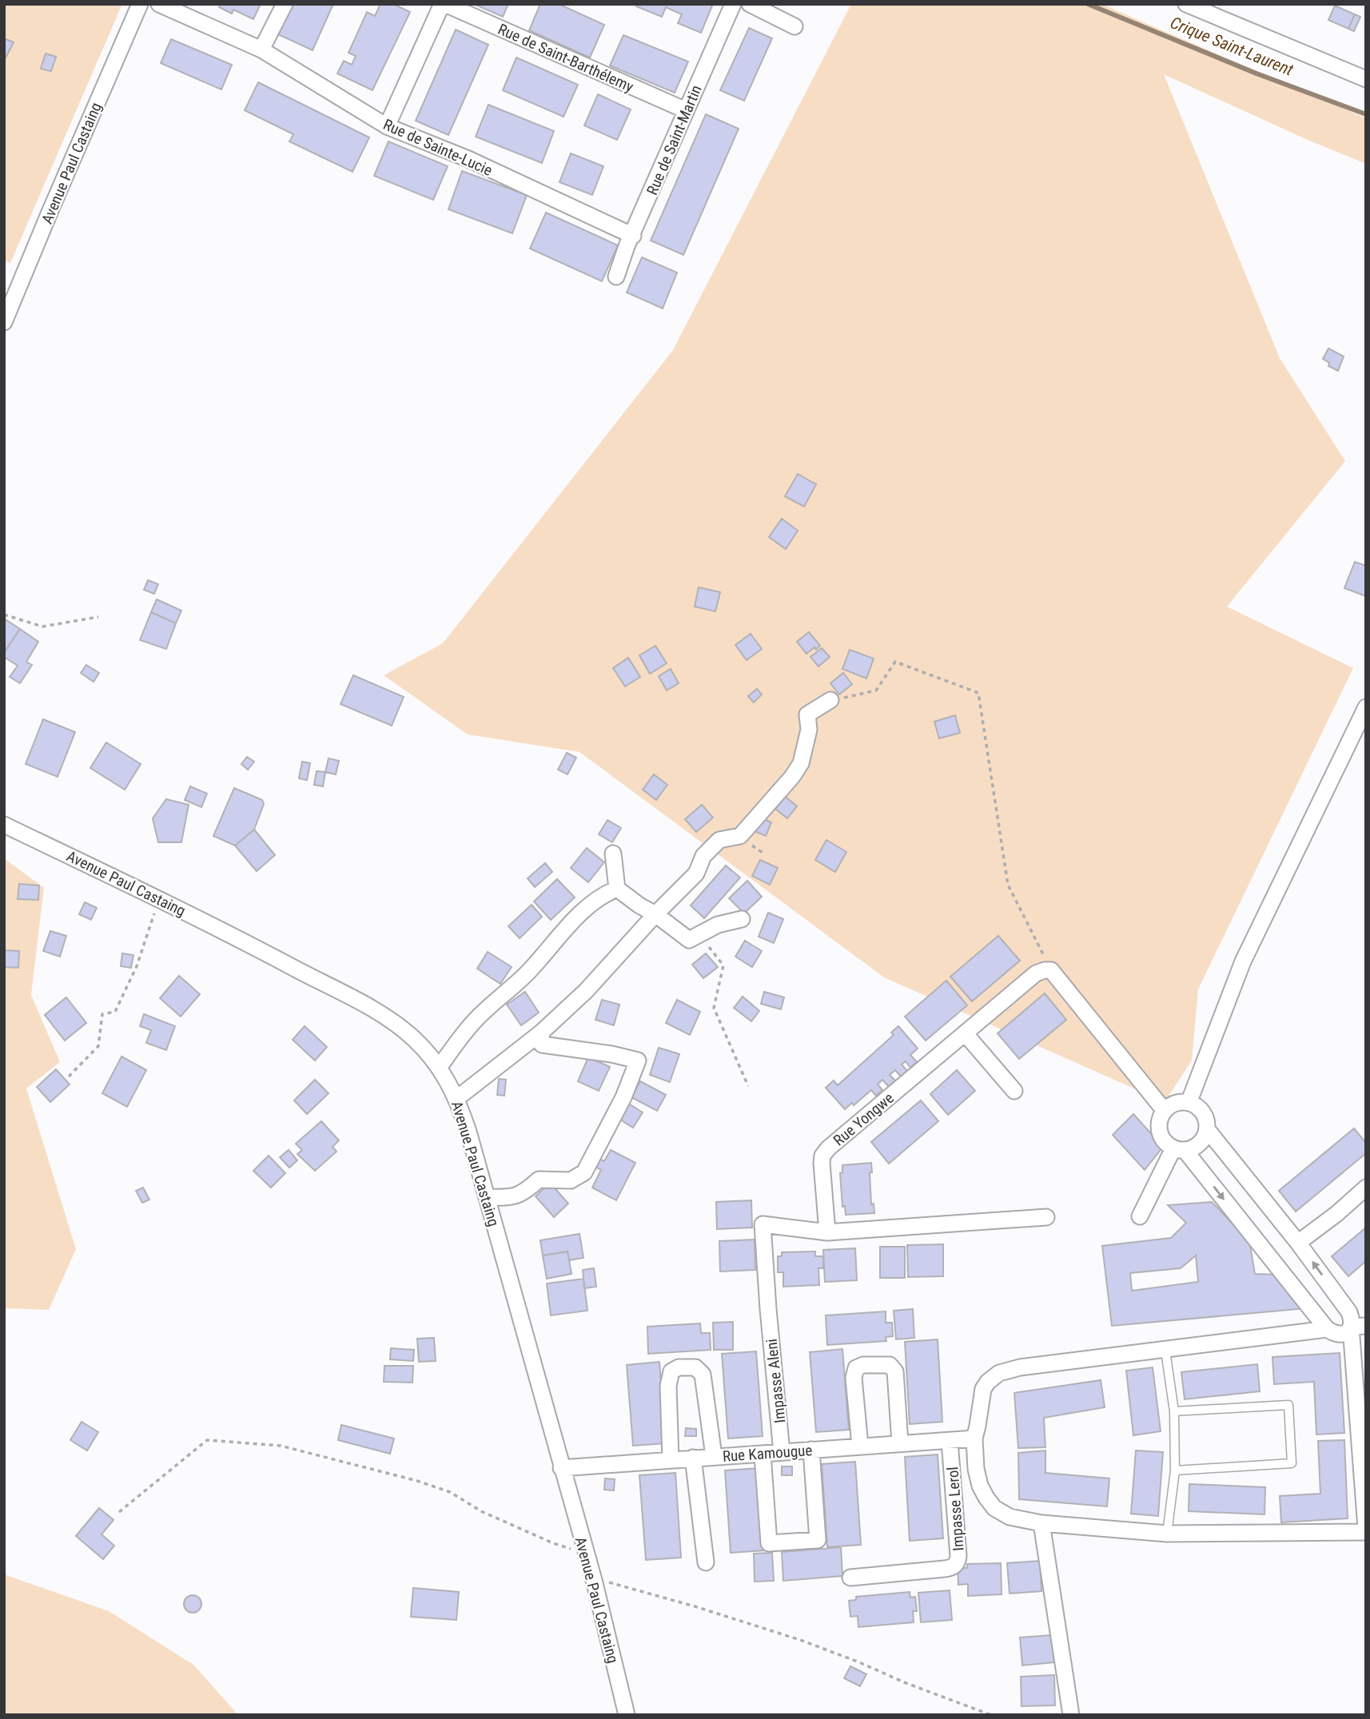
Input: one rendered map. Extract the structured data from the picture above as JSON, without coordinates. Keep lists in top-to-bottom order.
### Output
{
  "streets": {
    "street": [
      "Rue de Saint-Barthélemy",
      "Rue de Saint-Martin",
      "Rue de Sainte-Lucie",
      "Avenue Paul Castaing",
      "Rue Yongwe",
      "Impasse Aleni",
      "Rue Kamougue",
      "Impasse Lerol"
    ]
  },
  "crossings": [
    ["Rue de Saint-Barthélemy", "Rue de Saint-Martin"],
    ["Rue de Saint-Martin", "Rue de Sainte-Lucie"],
    ["Avenue Paul Castaing", "Rue Kamougue"],
    ["Rue Yongwe", "Impasse Aleni"],
    ["Impasse Aleni", "Rue Kamougue"],
    ["Rue Kamougue", "Impasse Lerol"]
  ],
  "water": ["Crique Saint-Laurent"]
}
